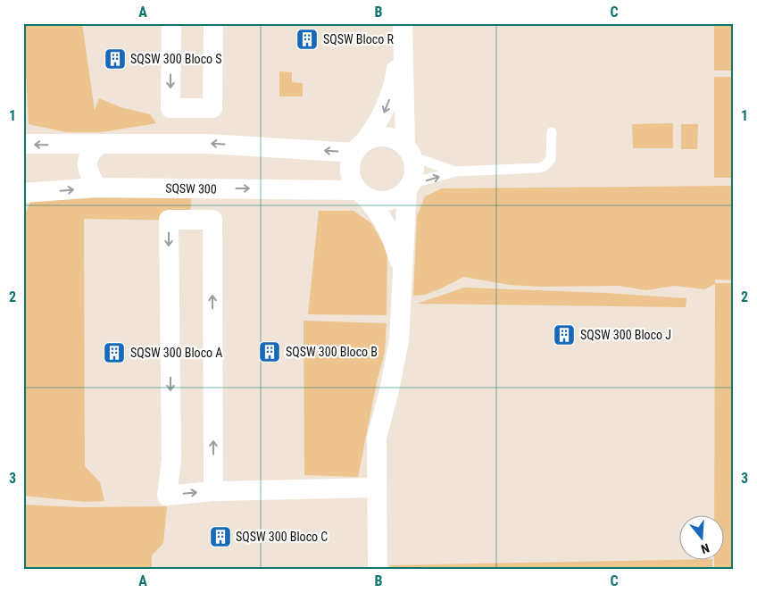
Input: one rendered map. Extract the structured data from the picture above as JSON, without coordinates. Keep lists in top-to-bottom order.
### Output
{
  "streets": {
    "street": ["SQSW 300"]
  },
  "places": {
    "building": [
      "SQSW Bloco R",
      "SQSW 300 Bloco S",
      "SQSW 300 Bloco J",
      "SQSW 300 Bloco B",
      "SQSW 300 Bloco A",
      "SQSW 300 Bloco C"
    ]
  },
  "north": "bottom",
  "grid": {
    "columns": ["A", "B", "C"],
    "rows": ["1", "2", "3"]
  }
}
